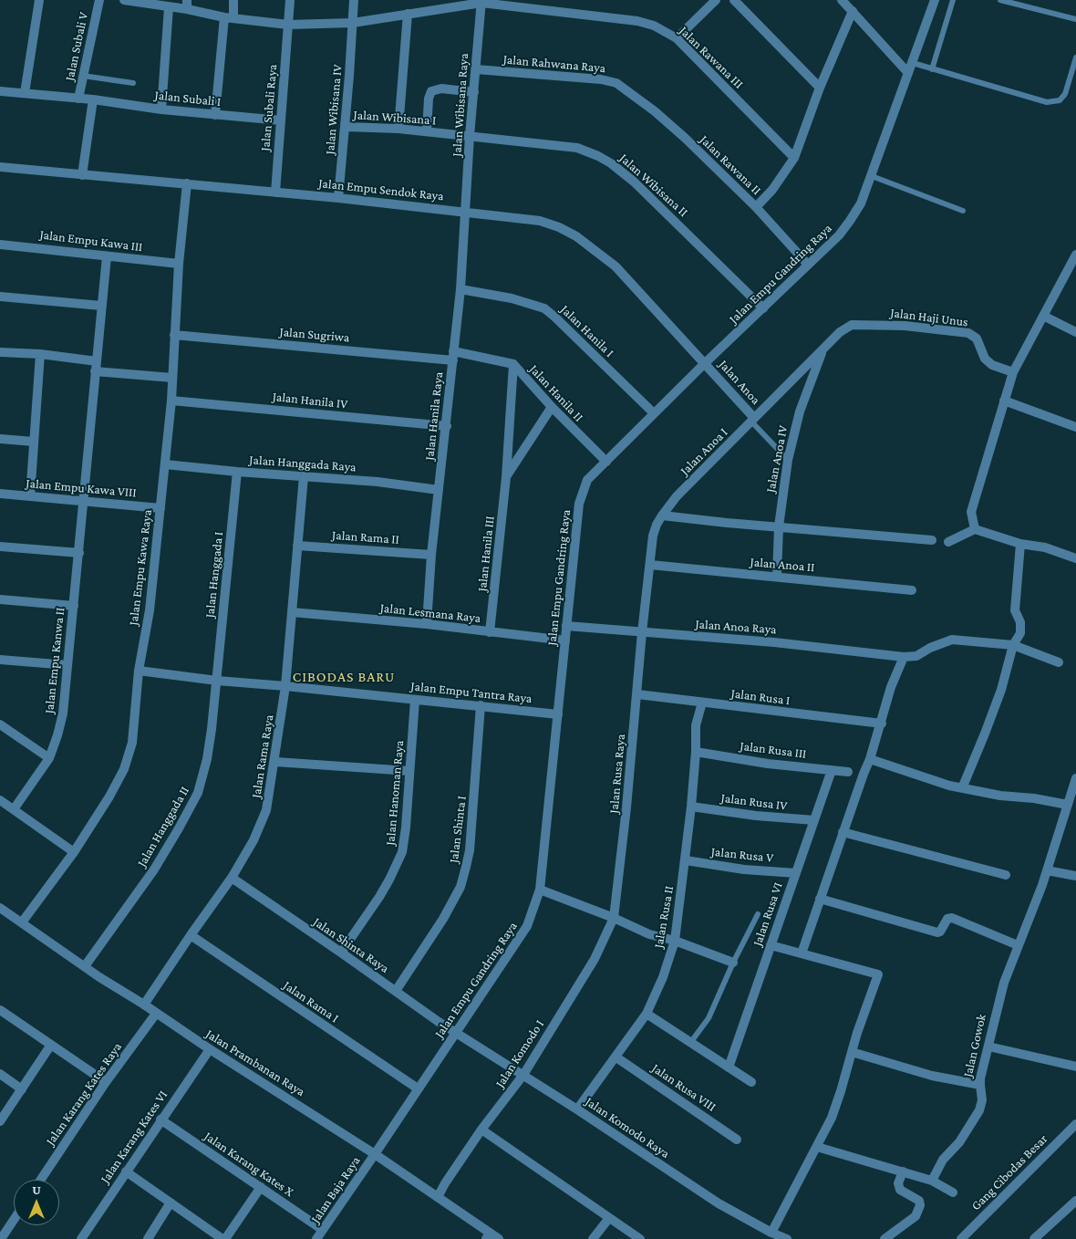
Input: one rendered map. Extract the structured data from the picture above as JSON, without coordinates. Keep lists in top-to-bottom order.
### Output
{
  "streets": {
    "street": [
      "Jalan Subali V",
      "Jalan Rawana III",
      "Jalan Rahwana Raya",
      "Jalan Subali I",
      "Jalan Wibisana Raya",
      "Jalan Subali Raya",
      "Jalan Wibisana IV",
      "Jalan Wibisana I",
      "Jalan Rawana II",
      "Jalan Wibisana II",
      "Jalan Empu Sendok Raya",
      "Jalan Empu Kawa III",
      "Jalan Empu Gandring Raya",
      "Jalan Haji Unus",
      "Jalan Hanila I",
      "Jalan Sugriwa",
      "Jalan Anoa",
      "Jalan Hanila II",
      "Jalan Hanila IV",
      "Jalan Hanila Raya",
      "Jalan Anoa I",
      "Jalan Anoa IV",
      "Jalan Hanggada Raya",
      "Jalan Empu Kawa VIII",
      "Jalan Rama II",
      "Jalan Hanila III",
      "Jalan Anoa II",
      "Jalan Empu Kawa Raya",
      "Jalan Hanggada I",
      "Jalan Lesmana Raya",
      "Jalan Anoa Raya",
      "Jalan Empu Kanwa II",
      "Jalan Empu Tantra Raya",
      "Jalan Rusa I",
      "Jalan Rusa III",
      "Jalan Rama Raya",
      "Jalan Rusa Raya",
      "Jalan Hanoman Raya",
      "Jalan Rusa IV",
      "Jalan Hanggada II",
      "Jalan Shinta I",
      "Jalan Rusa V",
      "Jalan Rusa VI",
      "Jalan Rusa II",
      "Jalan Shinta Raya",
      "Jalan Rama I",
      "Jalan Gowok",
      "Jalan Komodo I",
      "Jalan Prambanan Raya",
      "Jalan Rusa VIII",
      "Jalan Karang Kates Raya",
      "Jalan Komodo Raya",
      "Jalan Karang Kates VI",
      "Jalan Karang Kates X",
      "Gang Cibodas Besar",
      "Jalan Baja Raya"
    ]
  },
  "crossings": [
    ["Jalan Subali V", "Jalan Subali I"],
    ["Jalan Rawana III", "Jalan Wibisana Raya"],
    ["Jalan Rawana III", "Jalan Subali Raya"],
    ["Jalan Rawana III", "Jalan Wibisana IV"],
    ["Jalan Rahwana Raya", "Jalan Wibisana Raya"],
    ["Jalan Rahwana Raya", "Jalan Rawana II"],
    ["Jalan Subali I", "Jalan Subali Raya"],
    ["Jalan Wibisana Raya", "Jalan Wibisana I"],
    ["Jalan Wibisana Raya", "Jalan Wibisana II"],
    ["Jalan Wibisana Raya", "Jalan Empu Sendok Raya"],
    ["Jalan Wibisana Raya", "Jalan Hanila Raya"],
    ["Jalan Subali Raya", "Jalan Empu Sendok Raya"],
    ["Jalan Wibisana IV", "Jalan Wibisana I"],
    ["Jalan Wibisana IV", "Jalan Empu Sendok Raya"],
    ["Jalan Wibisana I", "Jalan Wibisana II"],
    ["Jalan Rawana II", "Jalan Empu Gandring Raya"],
    ["Jalan Wibisana II", "Jalan Empu Gandring Raya"],
    ["Jalan Empu Sendok Raya", "Jalan Empu Gandring Raya"],
    ["Jalan Empu Sendok Raya", "Jalan Anoa"],
    ["Jalan Empu Sendok Raya", "Jalan Hanila Raya"],
    ["Jalan Empu Sendok Raya", "Jalan Empu Kawa Raya"],
    ["Jalan Empu Kawa III", "Jalan Empu Kawa Raya"],
    ["Jalan Empu Kawa III", "Jalan Empu Kanwa II"],
    ["Jalan Empu Gandring Raya", "Jalan Hanila I"],
    ["Jalan Empu Gandring Raya", "Jalan Anoa"],
    ["Jalan Empu Gandring Raya", "Jalan Hanila II"],
    ["Jalan Empu Gandring Raya", "Jalan Lesmana Raya"],
    ["Jalan Empu Gandring Raya", "Jalan Anoa Raya"],
    ["Jalan Empu Gandring Raya", "Jalan Empu Tantra Raya"],
    ["Jalan Empu Gandring Raya", "Jalan Shinta Raya"],
    ["Jalan Empu Gandring Raya", "Jalan Rama I"],
    ["Jalan Empu Gandring Raya", "Jalan Prambanan Raya"],
    ["Jalan Empu Gandring Raya", "Jalan Komodo Raya"],
    ["Jalan Empu Gandring Raya", "Jalan Baja Raya"],
    ["Jalan Haji Unus", "Jalan Anoa I"],
    ["Jalan Hanila I", "Jalan Hanila Raya"],
    ["Jalan Sugriwa", "Jalan Hanila II"],
    ["Jalan Sugriwa", "Jalan Hanila Raya"],
    ["Jalan Sugriwa", "Jalan Empu Kawa Raya"],
    ["Jalan Anoa", "Jalan Anoa I"],
    ["Jalan Hanila II", "Jalan Hanila Raya"],
    ["Jalan Hanila II", "Jalan Hanila III"],
    ["Jalan Hanila IV", "Jalan Hanila Raya"],
    ["Jalan Hanila IV", "Jalan Empu Kawa Raya"],
    ["Jalan Hanila Raya", "Jalan Hanggada Raya"],
    ["Jalan Hanila Raya", "Jalan Rama II"],
    ["Jalan Hanila Raya", "Jalan Lesmana Raya"],
    ["Jalan Anoa I", "Jalan Anoa IV"],
    ["Jalan Anoa I", "Jalan Anoa II"],
    ["Jalan Anoa I", "Jalan Anoa Raya"],
    ["Jalan Anoa I", "Jalan Rusa Raya"],
    ["Jalan Anoa IV", "Jalan Anoa II"],
    ["Jalan Hanggada Raya", "Jalan Empu Kawa Raya"],
    ["Jalan Hanggada Raya", "Jalan Hanggada I"],
    ["Jalan Hanggada Raya", "Jalan Rama Raya"],
    ["Jalan Empu Kawa VIII", "Jalan Empu Kawa Raya"],
    ["Jalan Empu Kawa VIII", "Jalan Empu Kanwa II"],
    ["Jalan Rama II", "Jalan Rama Raya"],
    ["Jalan Hanila III", "Jalan Lesmana Raya"],
    ["Jalan Empu Kawa Raya", "Jalan Empu Tantra Raya"],
    ["Jalan Empu Kawa Raya", "Jalan Prambanan Raya"],
    ["Jalan Hanggada I", "Jalan Empu Tantra Raya"],
    ["Jalan Hanggada I", "Jalan Hanggada II"],
    ["Jalan Lesmana Raya", "Jalan Rama Raya"],
    ["Jalan Anoa Raya", "Jalan Rusa Raya"],
    ["Jalan Empu Tantra Raya", "Jalan Rama Raya"],
    ["Jalan Empu Tantra Raya", "Jalan Hanoman Raya"],
    ["Jalan Empu Tantra Raya", "Jalan Hanggada II"],
    ["Jalan Empu Tantra Raya", "Jalan Shinta I"],
    ["Jalan Rusa I", "Jalan Rusa Raya"],
    ["Jalan Rusa I", "Jalan Rusa II"],
    ["Jalan Rusa III", "Jalan Rusa VI"],
    ["Jalan Rusa III", "Jalan Rusa II"],
    ["Jalan Rama Raya", "Jalan Shinta Raya"],
    ["Jalan Rama Raya", "Jalan Rama I"],
    ["Jalan Rama Raya", "Jalan Prambanan Raya"],
    ["Jalan Rusa Raya", "Jalan Komodo I"],
    ["Jalan Hanoman Raya", "Jalan Shinta Raya"],
    ["Jalan Rusa IV", "Jalan Rusa VI"],
    ["Jalan Rusa IV", "Jalan Rusa II"],
    ["Jalan Hanggada II", "Jalan Prambanan Raya"],
    ["Jalan Shinta I", "Jalan Shinta Raya"],
    ["Jalan Rusa V", "Jalan Rusa VI"],
    ["Jalan Rusa V", "Jalan Rusa II"],
    ["Jalan Rusa II", "Jalan Rusa VIII"],
    ["Jalan Rusa II", "Jalan Komodo Raya"],
    ["Jalan Shinta Raya", "Jalan Komodo Raya"],
    ["Jalan Komodo I", "Jalan Prambanan Raya"],
    ["Jalan Komodo I", "Jalan Komodo Raya"],
    ["Jalan Prambanan Raya", "Jalan Karang Kates Raya"],
    ["Jalan Prambanan Raya", "Jalan Karang Kates VI"],
    ["Jalan Prambanan Raya", "Jalan Baja Raya"],
    ["Jalan Karang Kates VI", "Jalan Karang Kates X"],
    ["Jalan Karang Kates X", "Jalan Baja Raya"]
  ],
  "districts": ["CIBODAS BARU"],
  "north": "top"
}
